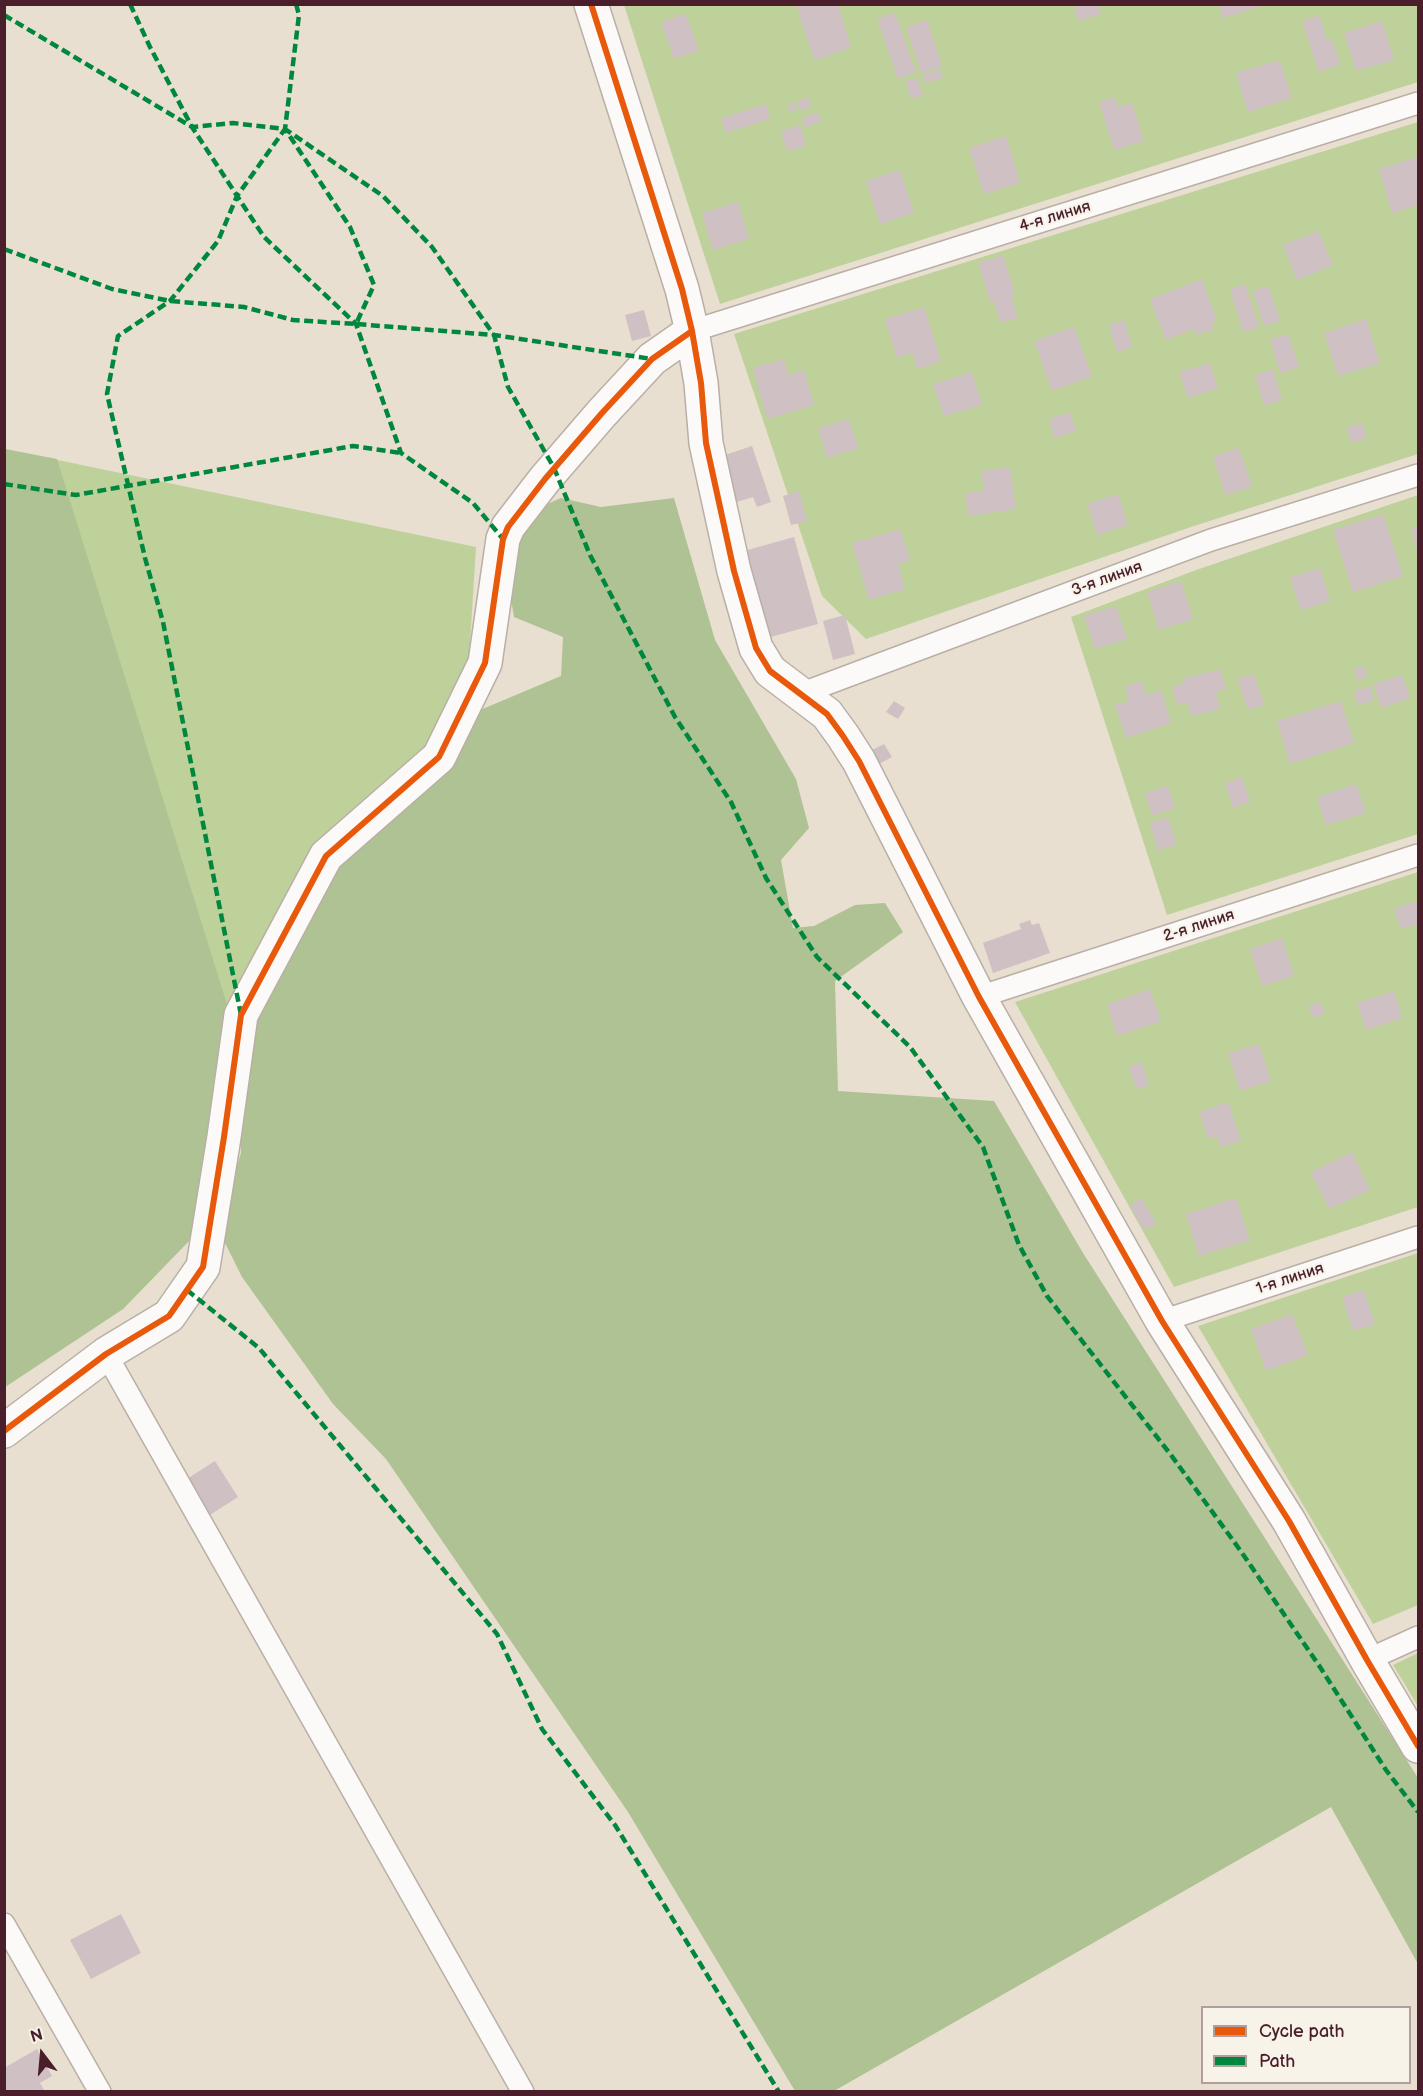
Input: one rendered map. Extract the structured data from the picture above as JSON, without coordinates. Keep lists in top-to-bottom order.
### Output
{
  "streets": {
    "lane": [
      "4-я линия",
      "3-я линия",
      "2-я линия",
      "1-я линия"
    ]
  },
  "legend": ["Cycle path", "Path"],
  "north": "top"
}
